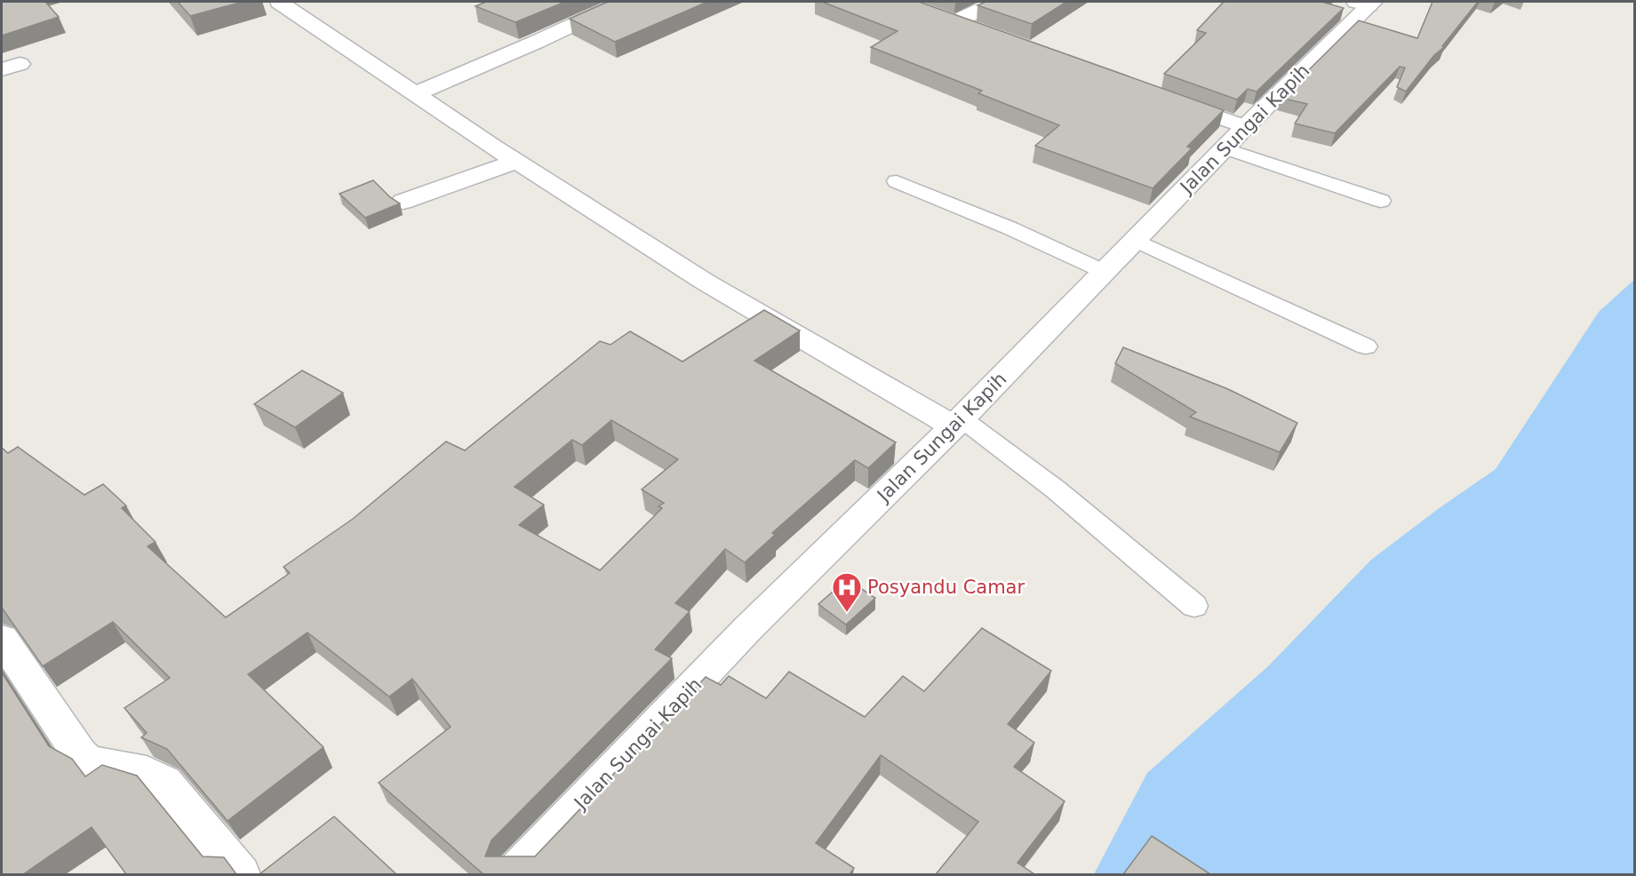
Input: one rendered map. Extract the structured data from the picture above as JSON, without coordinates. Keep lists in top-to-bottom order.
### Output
{
  "streets": {
    "street": ["Jalan Sungai Kapih"]
  },
  "places": {
    "hospital": ["Posyandu Camar"]
  }
}
